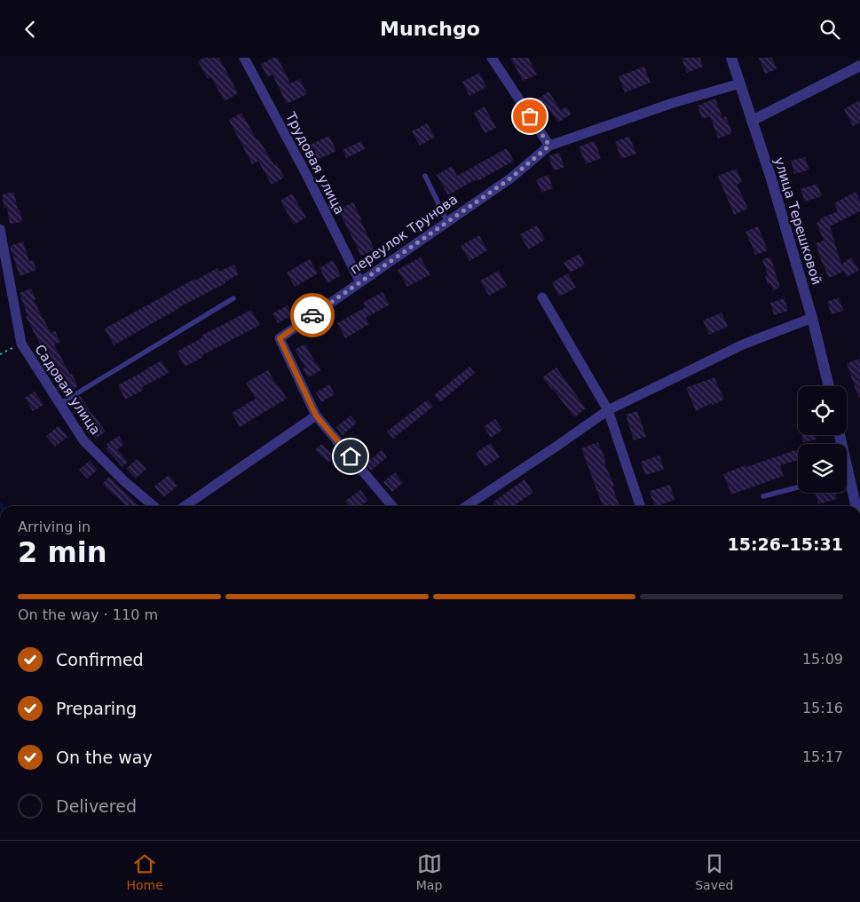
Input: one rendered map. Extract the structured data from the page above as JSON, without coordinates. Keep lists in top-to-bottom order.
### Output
{
  "streets": {
    "street": [
      "Трудовая улица",
      "улица Терешковой",
      "переулок Трунова",
      "Садовая улица"
    ]
  },
  "crossings": [
    ["Трудовая улица", "переулок Трунова"],
    ["улица Терешковой", "переулок Трунова"]
  ],
  "page": {
    "header": "Munchgo",
    "heading": ["2 min", "Arriving in", "15:26–15:31"],
    "bar": "On the way · 110 m",
    "list": [
      ["Confirmed", "15:09"],
      ["Preparing", "15:16"],
      ["On the way", "15:17"],
      "Delivered"
    ],
    "tabs": ["Home", "Map", "Saved"]
  }
}
